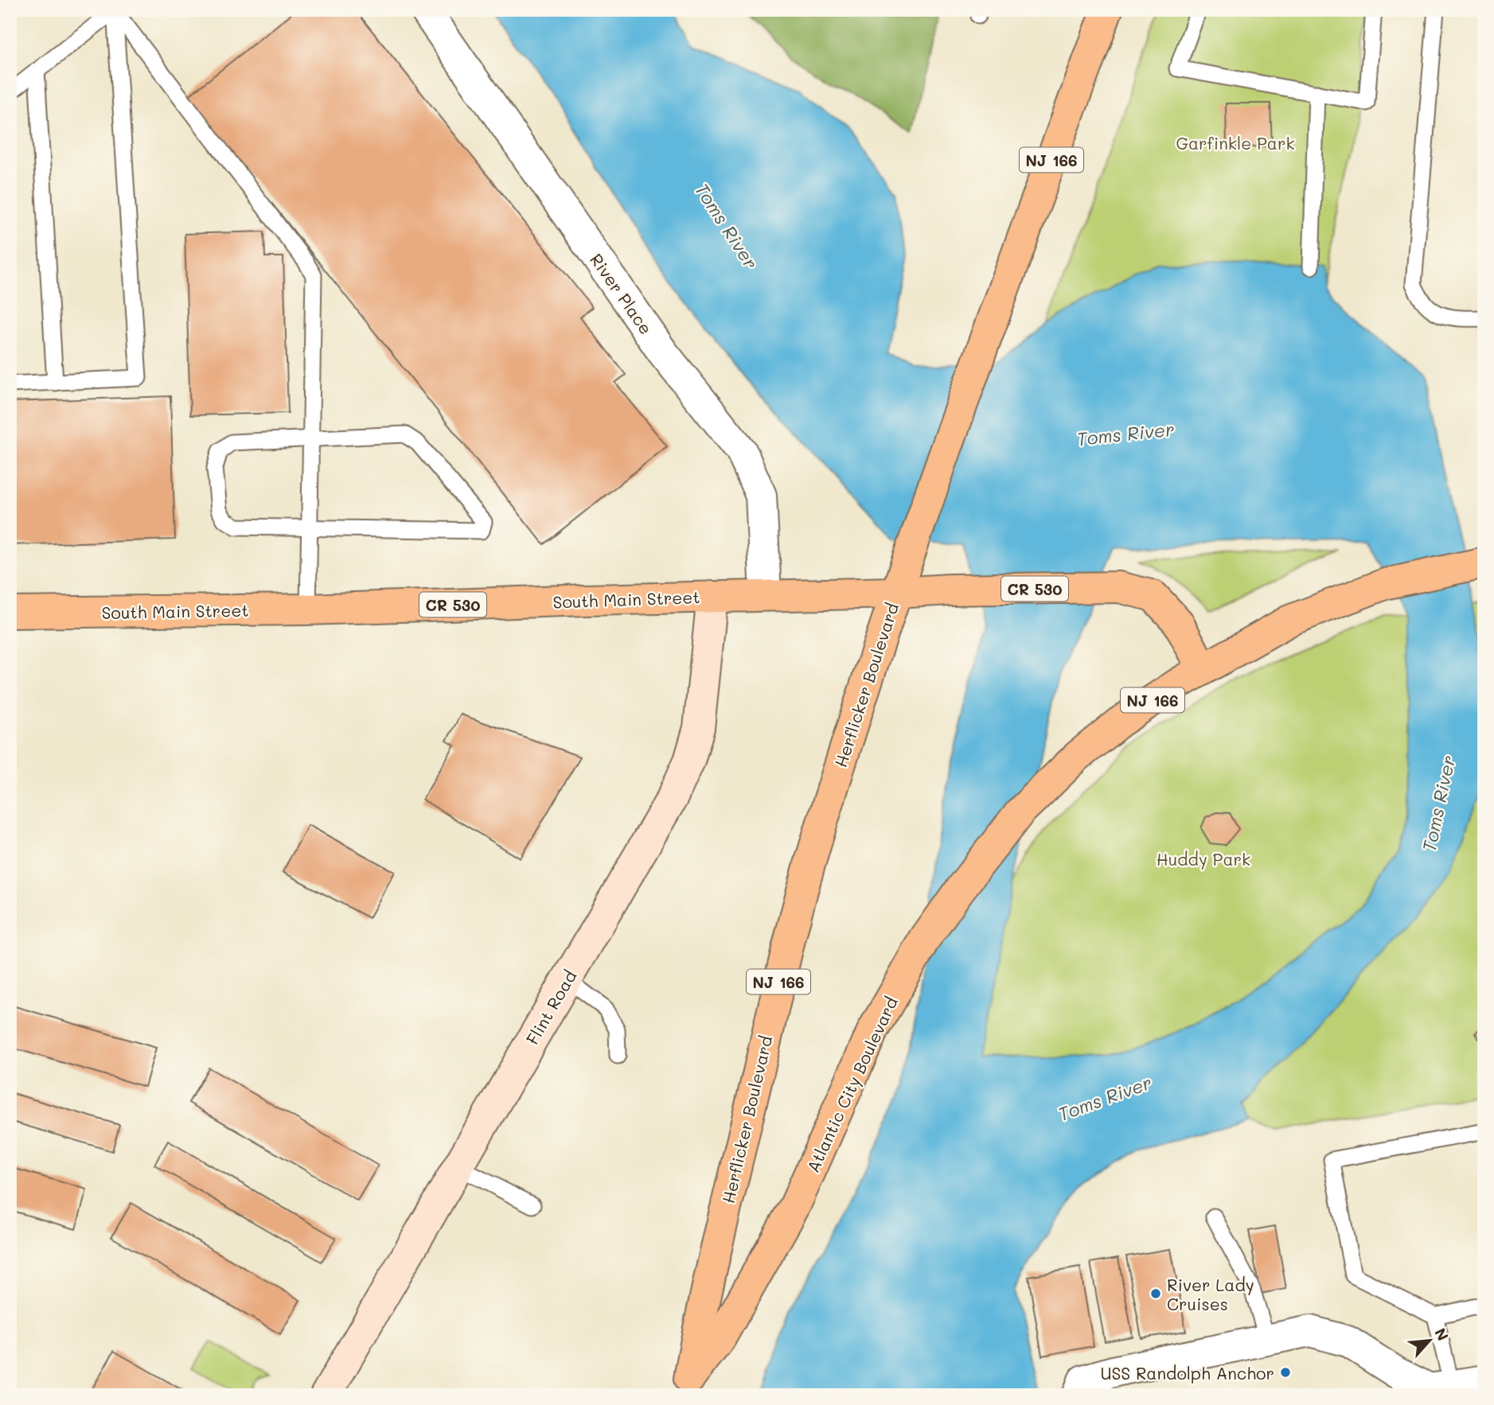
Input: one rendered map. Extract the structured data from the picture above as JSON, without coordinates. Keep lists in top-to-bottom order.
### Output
{
  "streets": {
    "main road": [
      "NJ 166",
      "CR 530",
      "South Main Street",
      "Herflicker Boulevard",
      "Atlantic City Boulevard"
    ],
    "street": ["River Place", "Flint Road"]
  },
  "crossings": [
    ["River Place", "South Main Street"],
    ["South Main Street", "Herflicker Boulevard"],
    ["South Main Street", "Flint Road"],
    ["South Main Street", "Atlantic City Boulevard"],
    ["Herflicker Boulevard", "Atlantic City Boulevard"]
  ],
  "water": ["Toms River"],
  "parks": ["Garfinkle Park", "Huddy Park"],
  "places": ["River Lady Cruises", "USS Randolph Anchor"],
  "north": "top right"
}
